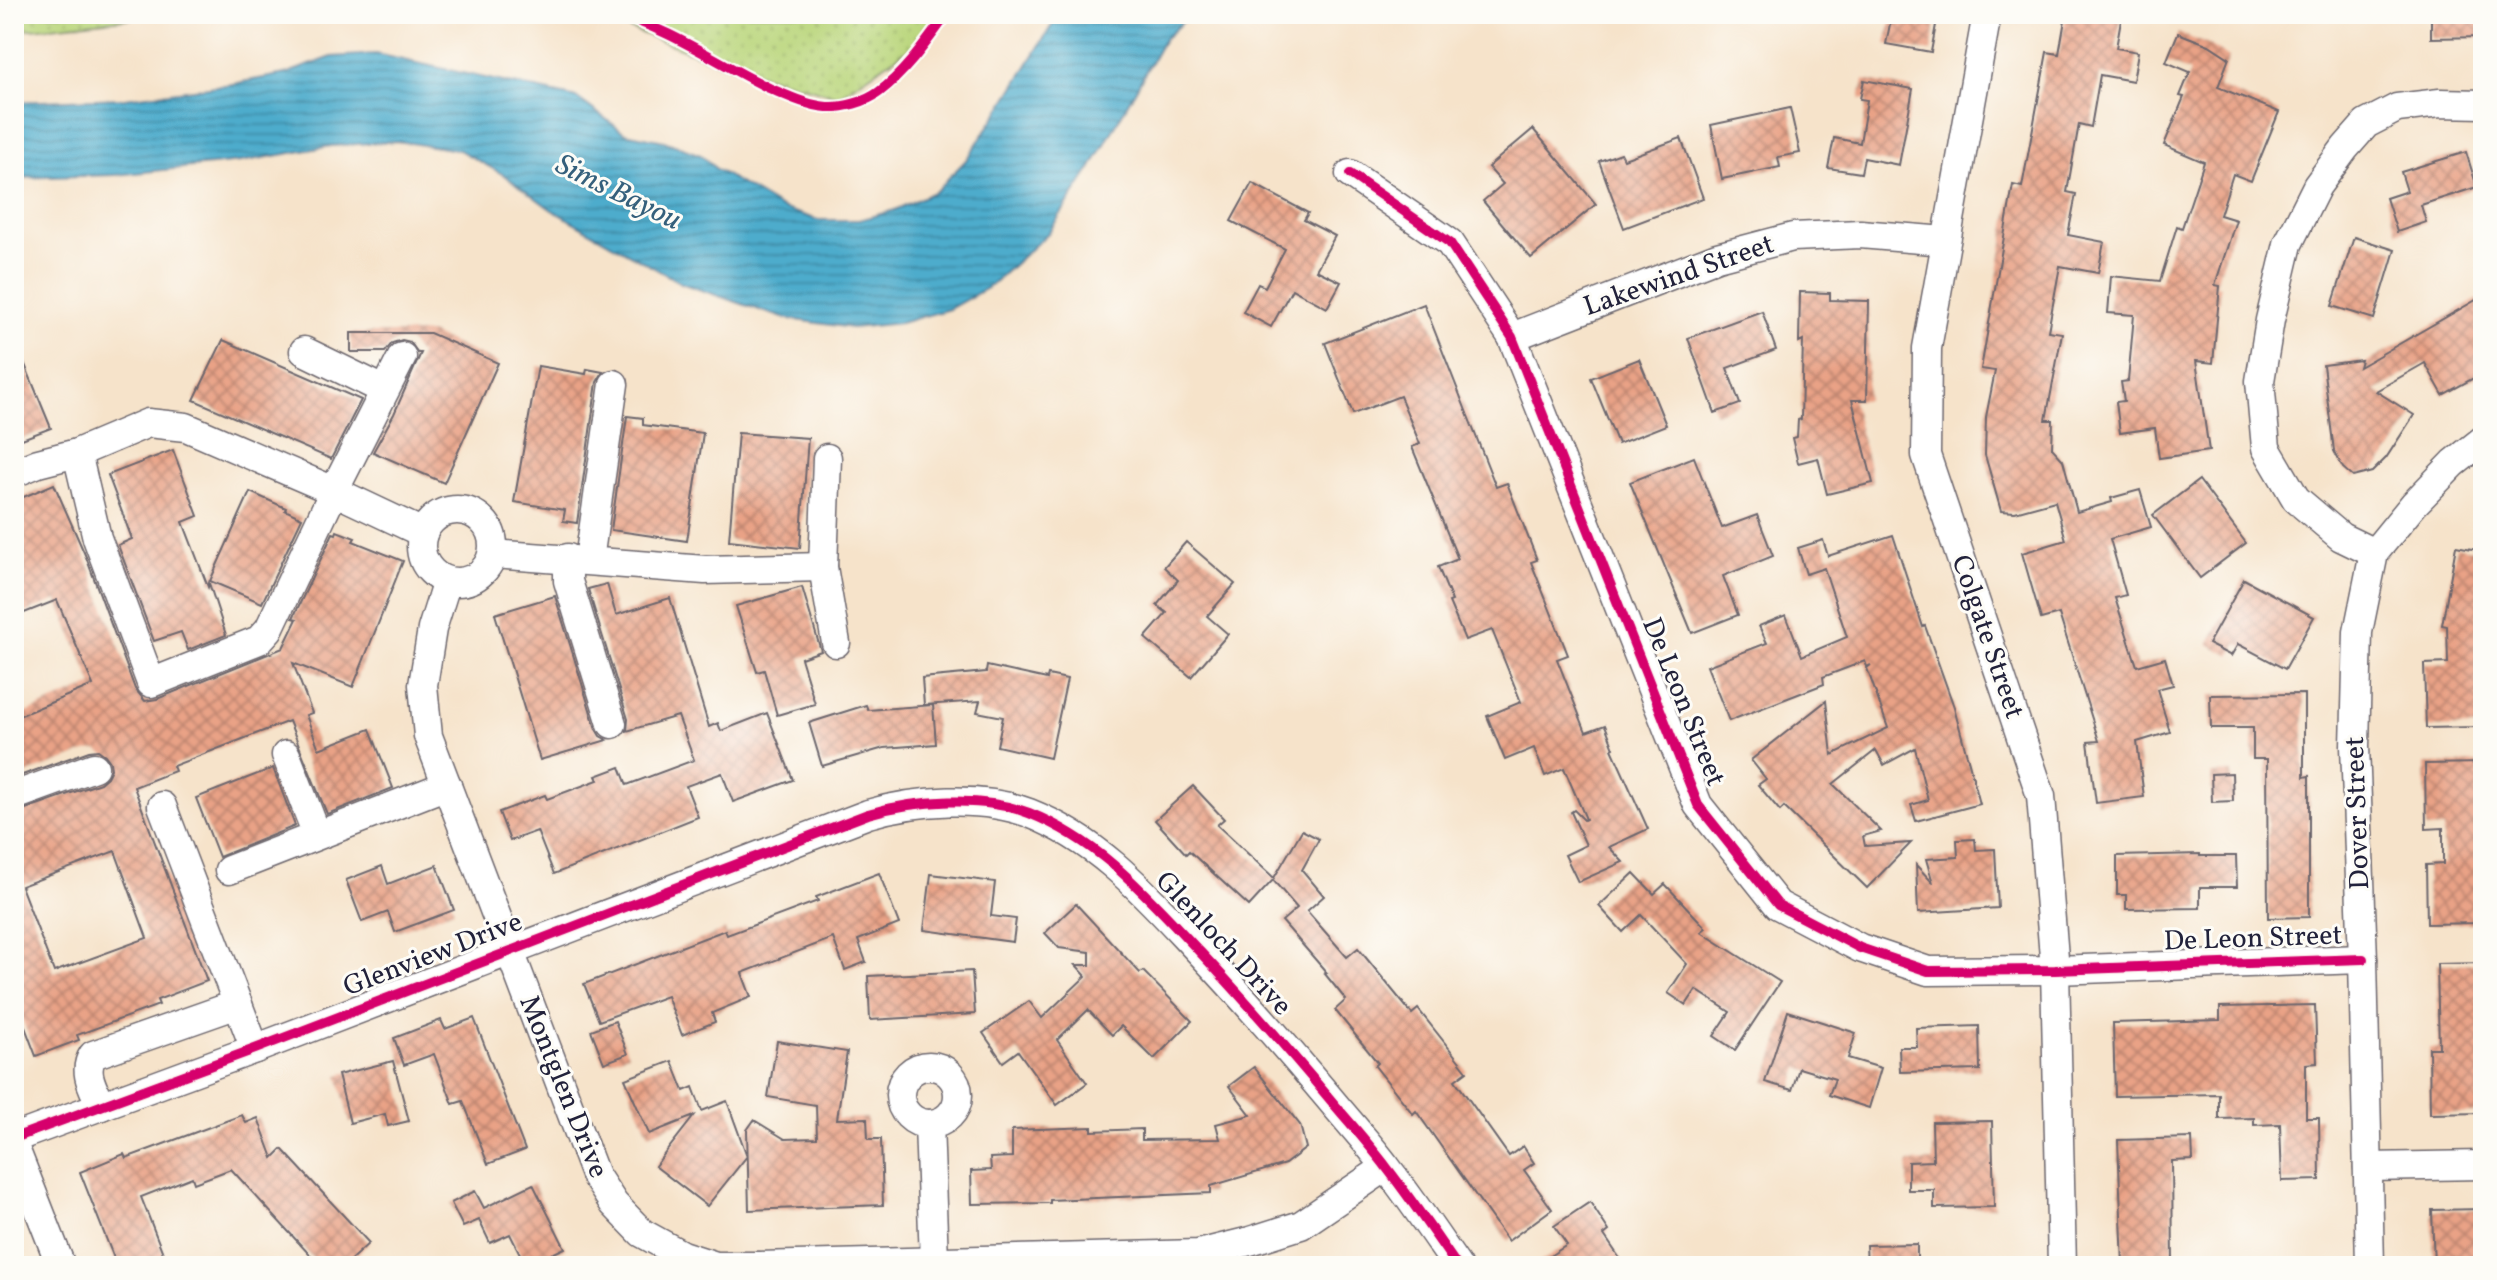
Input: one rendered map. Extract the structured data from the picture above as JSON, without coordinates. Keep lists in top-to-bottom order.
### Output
{
  "streets": {
    "street": [
      "Lakewind Street",
      "Colgate Street",
      "De Leon Street",
      "Dover Street",
      "Glenloch Drive",
      "Glenview Drive",
      "Montglen Drive"
    ]
  },
  "crossings": [
    ["Lakewind Street", "Colgate Street"],
    ["Lakewind Street", "De Leon Street"],
    ["Colgate Street", "De Leon Street"],
    ["De Leon Street", "Dover Street"],
    ["Glenloch Drive", "Glenview Drive"],
    ["Glenloch Drive", "Montglen Drive"],
    ["Glenview Drive", "Montglen Drive"]
  ],
  "water": ["Sims Bayou"]
}
